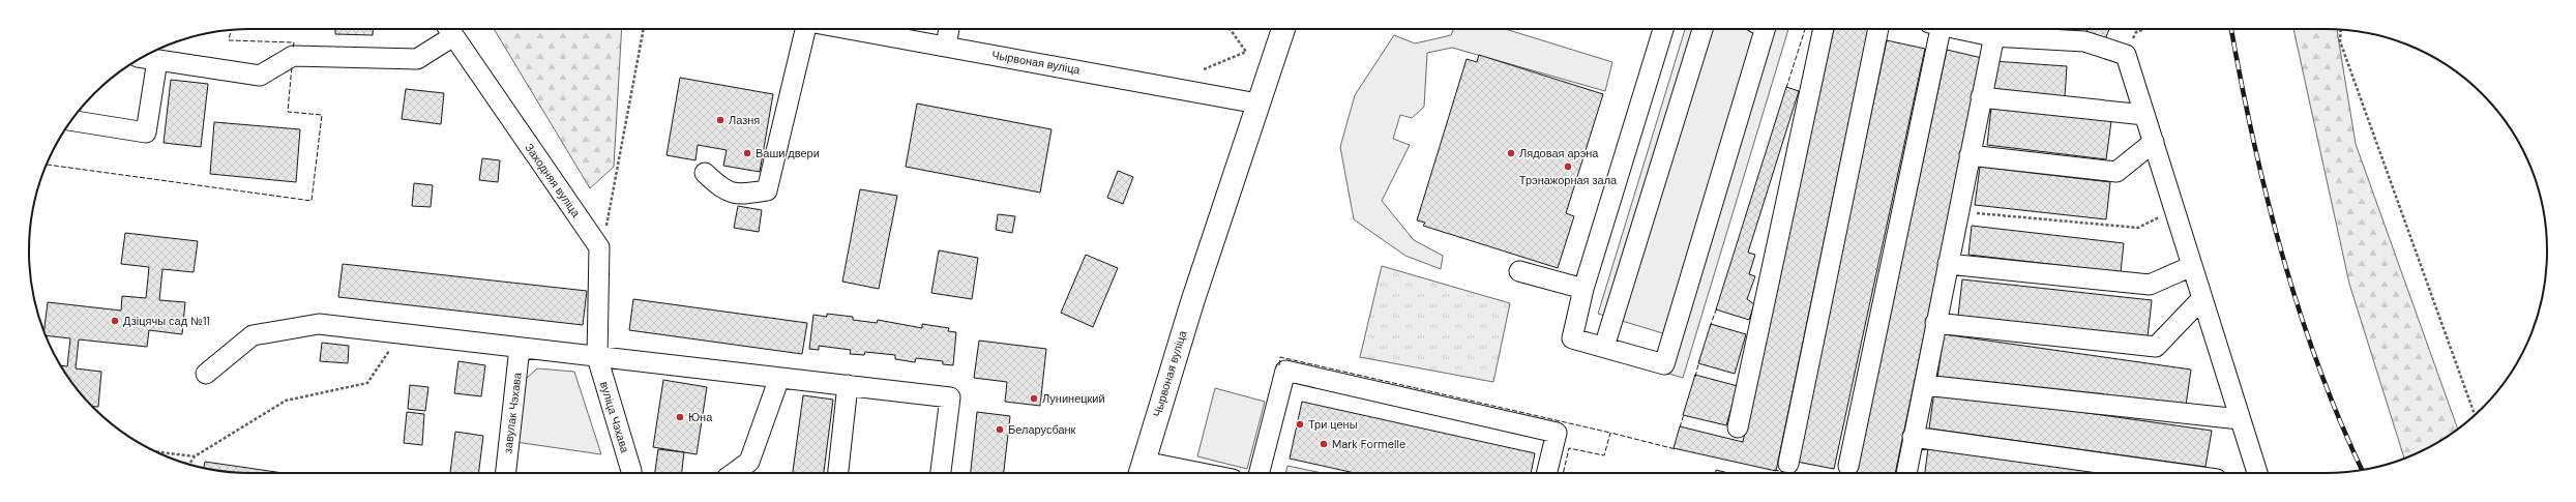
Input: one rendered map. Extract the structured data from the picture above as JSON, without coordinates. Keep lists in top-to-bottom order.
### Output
{
  "streets": {
    "main road": ["Чырвоная вуліца"],
    "street": ["Заходняя вуліца", "завулак Чэхава", "вуліца Чэхава"]
  },
  "crossings": [
    ["Заходняя вуліца", "вуліца Чэхава"]
  ],
  "places": [
    "Лазня",
    "Ваши двери",
    "Лядовая арэна",
    "Трэнажорная зала",
    "Дзіцячы сад №11",
    "Лунинецкий",
    "Юна",
    "Три цены",
    "Беларусбанк",
    "Mark Formelle"
  ]
}
